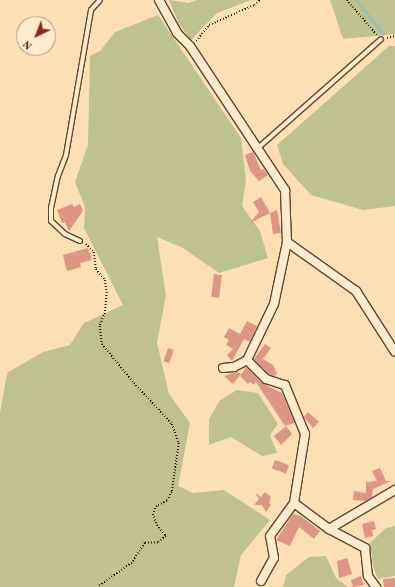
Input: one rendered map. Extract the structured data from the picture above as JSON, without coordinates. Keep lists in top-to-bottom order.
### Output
{
  "north": "bottom left"
}
